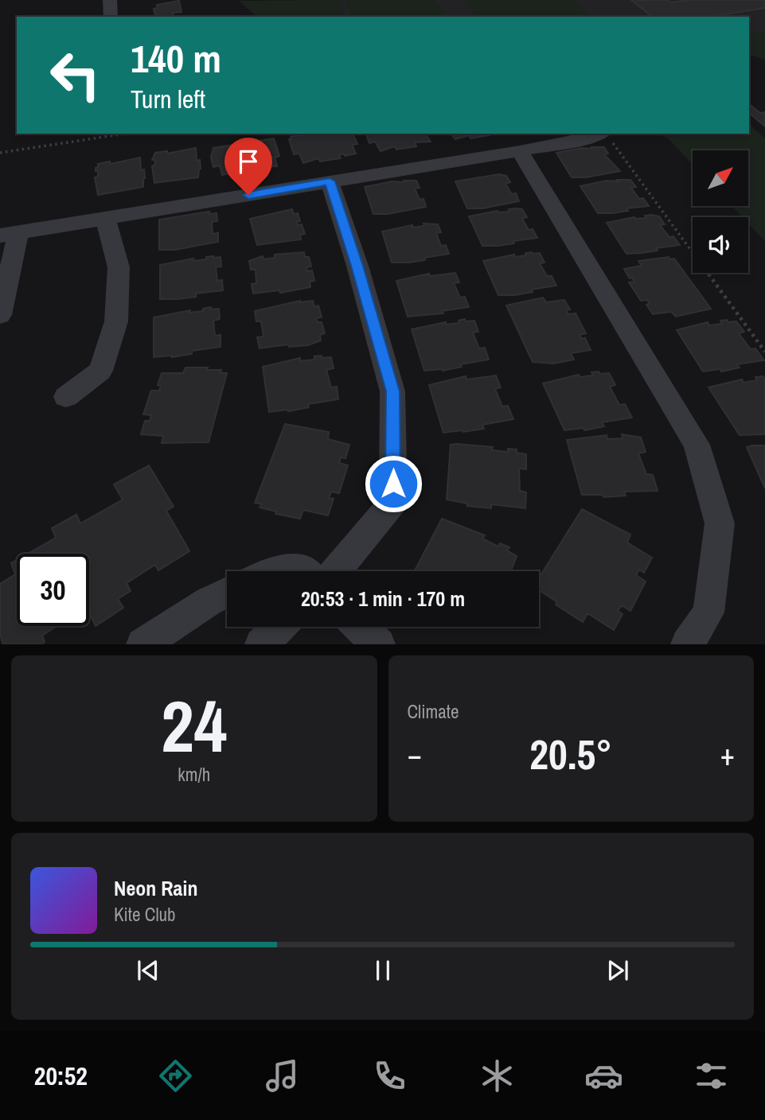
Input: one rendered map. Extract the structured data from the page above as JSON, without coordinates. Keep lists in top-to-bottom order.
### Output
{
  "north": "top right",
  "page": {
    "turn": ["140 m", "Turn left"],
    "limit": "30",
    "trip": "20:53 · 1 min · 170 m",
    "tile": [
      ["24", "km/h"],
      "Climate"
    ],
    "heat": ["−", "20.5°", "+"],
    "song": ["Neon Rain", "Kite Club"],
    "tabs": "20:52"
  }
}
